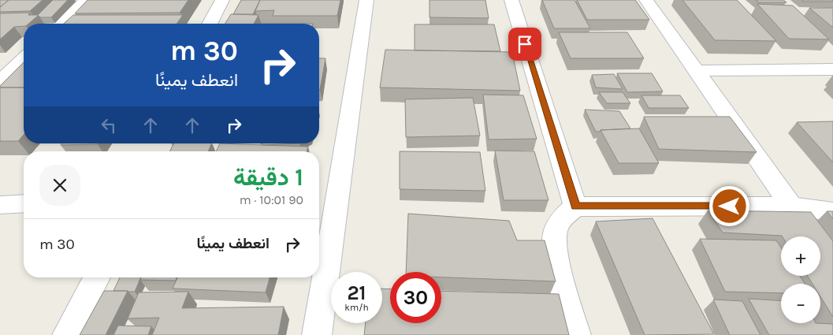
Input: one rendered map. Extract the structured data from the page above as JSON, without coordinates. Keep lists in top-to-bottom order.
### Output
{
  "page": {
    "turn": ["30 m", "انعطف يمينًا"],
    "heading": ["1 دقيقة", "90 m · 10:01"],
    "list": [
      {
        "name": "انعطف يمينًا",
        "value": "30 m"
      }
    ],
    "map_buttons": ["+", "−"],
    "speed": "21 km/h",
    "limit": "30"
  }
}
